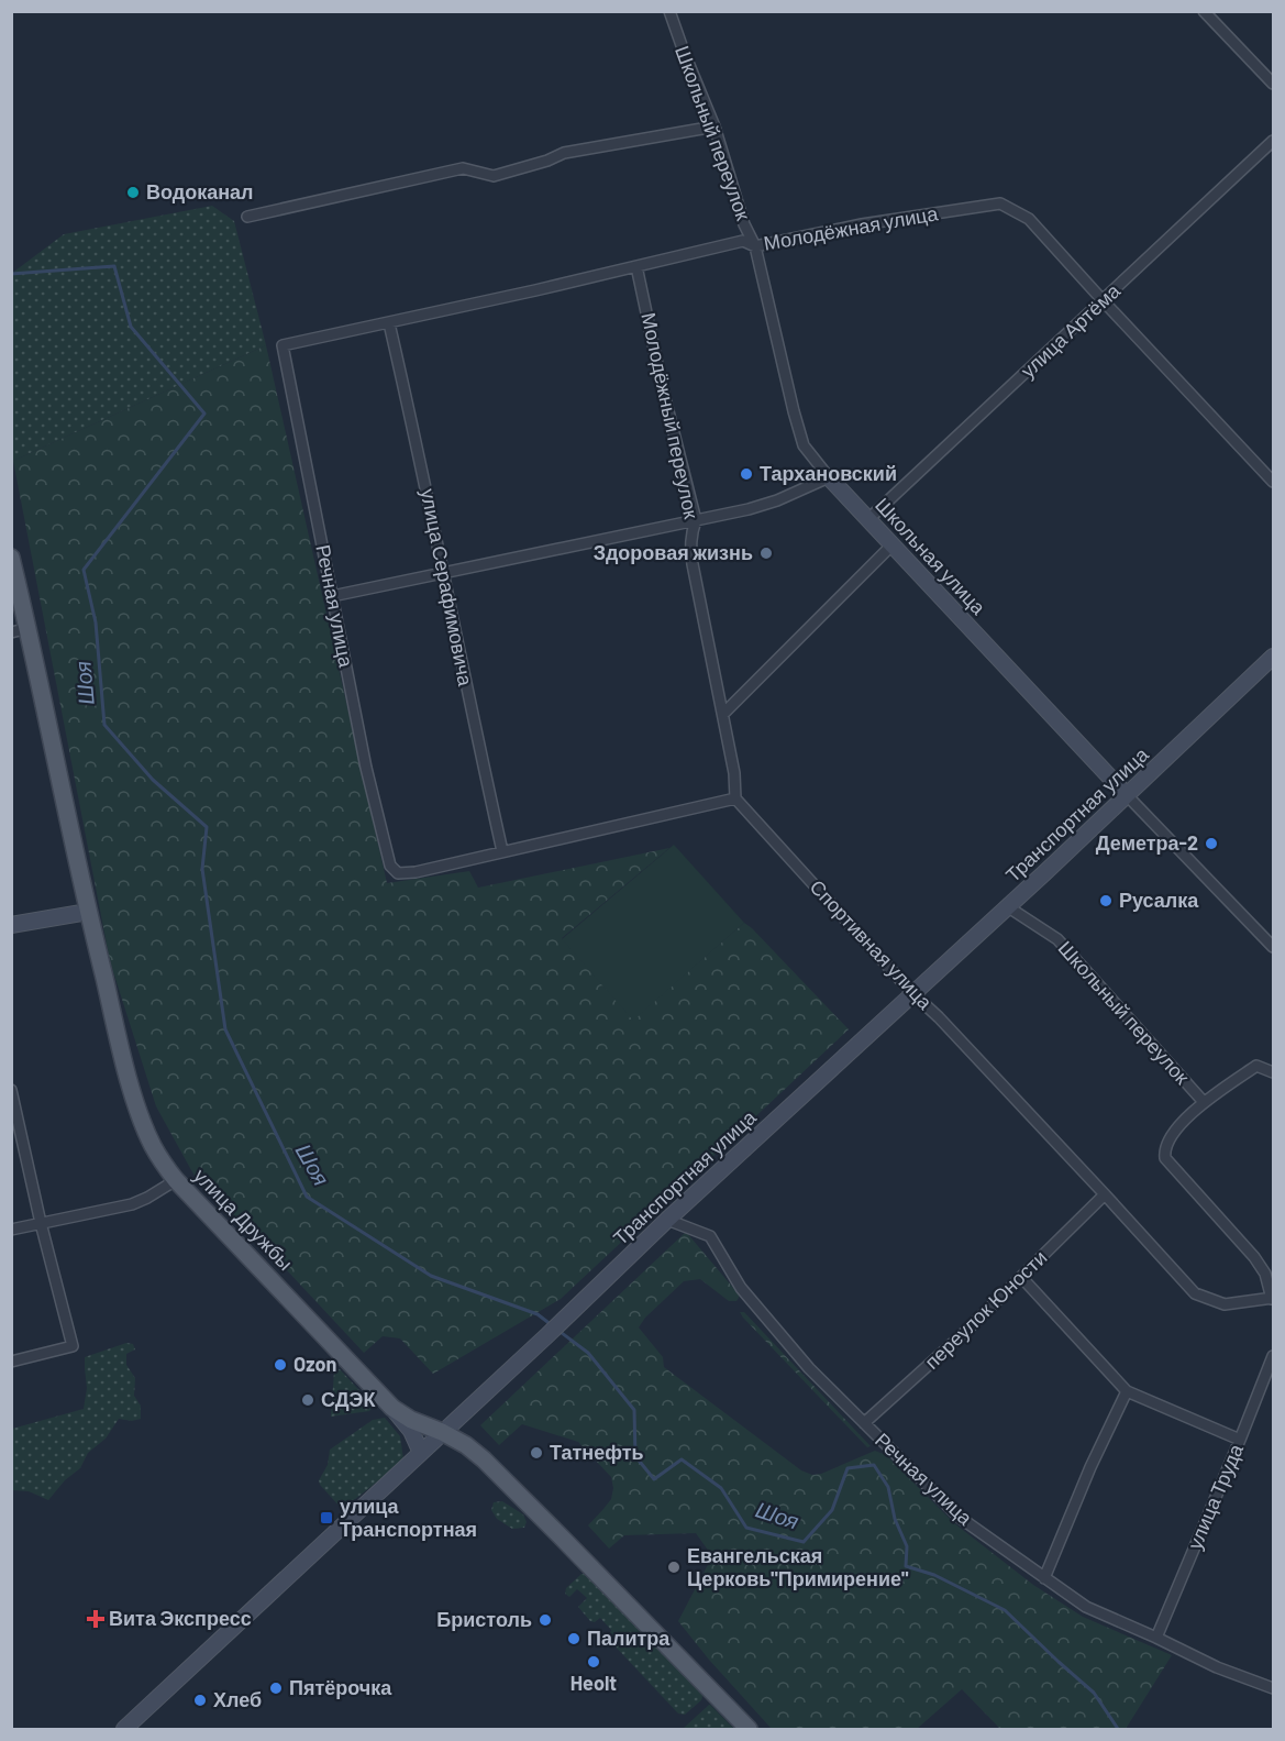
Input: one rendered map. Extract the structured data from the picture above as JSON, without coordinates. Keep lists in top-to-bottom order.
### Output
{
  "streets": {
    "main road": ["улица Дружбы"],
    "street": [
      "Школьный переулок",
      "Молодёжная улица",
      "улица Артёма",
      "Молодёжный переулок",
      "Школьная улица",
      "улица Серафимовича",
      "Речная улица",
      "Транспортная улица",
      "Спортивная улица",
      "переулок Юности",
      "улица Труда"
    ]
  },
  "crossings": [
    ["Школьный переулок", "Молодёжная улица"],
    ["Школьный переулок", "Школьная улица"],
    ["Школьный переулок", "Транспортная улица"],
    ["Молодёжная улица", "улица Артёма"],
    ["Молодёжная улица", "Молодёжный переулок"],
    ["Молодёжная улица", "улица Серафимовича"],
    ["Молодёжная улица", "Речная улица"],
    ["улица Артёма", "Школьная улица"],
    ["Молодёжный переулок", "Спортивная улица"],
    ["Школьная улица", "Транспортная улица"],
    ["улица Серафимовича", "Речная улица"],
    ["Речная улица", "Транспортная улица"],
    ["Речная улица", "переулок Юности"],
    ["Речная улица", "улица Труда"],
    ["Транспортная улица", "Спортивная улица"],
    ["Транспортная улица", "улица Дружбы"],
    ["Спортивная улица", "переулок Юности"]
  ],
  "water": ["Шоя"],
  "places": {
    "other": [
      "Водоканал",
      "Тархановский",
      "Здоровая жизнь",
      "Деметра-2",
      "Русалка",
      "Ozon",
      "СДЭК",
      "Татнефть",
      "Евангельская Церковь\"Примирение\"",
      "Бристоль",
      "Палитра",
      "Heolt",
      "Пятёрочка",
      "Хлеб"
    ],
    "transit": ["улица Транспортная"],
    "health": ["Вита Экспресс"]
  }
}
